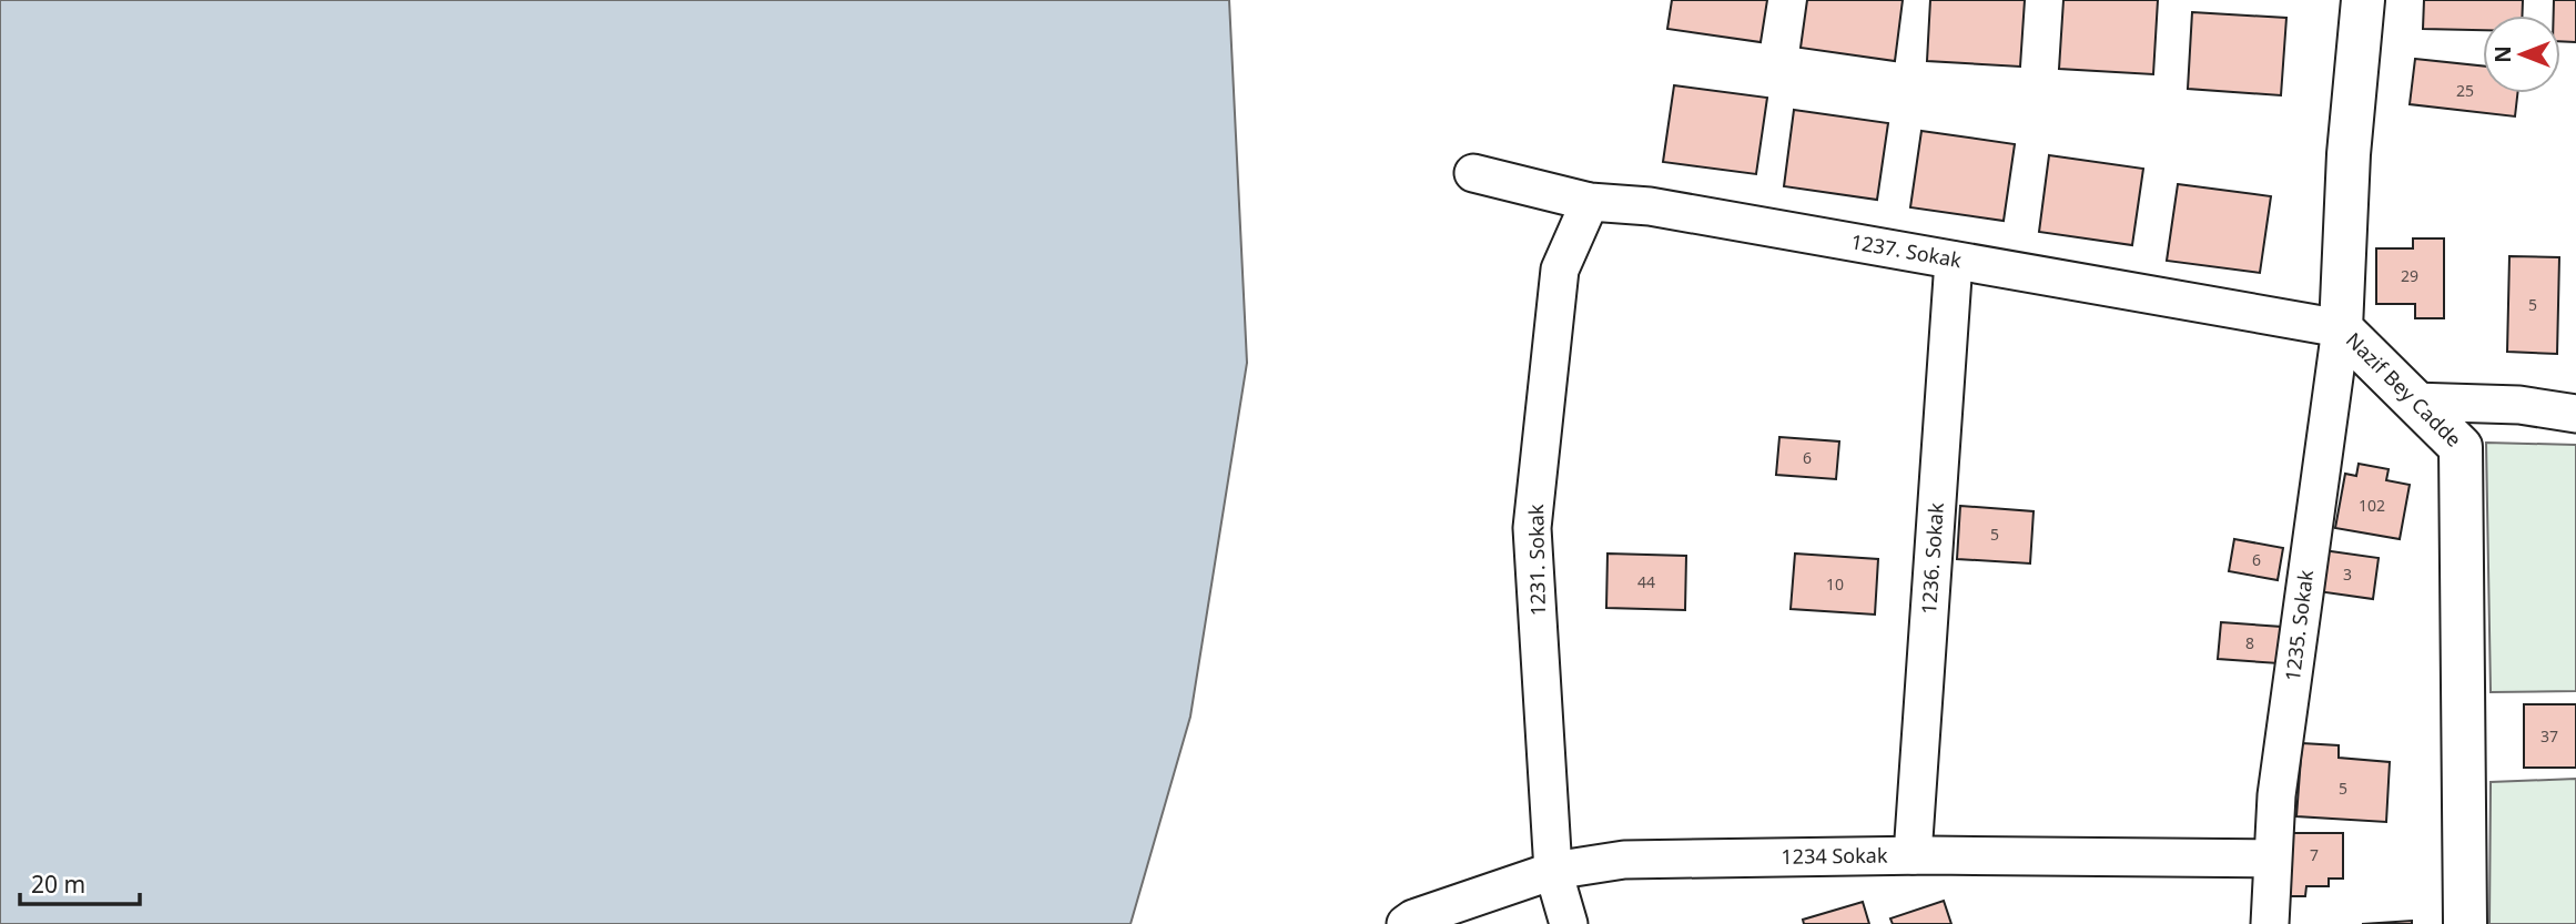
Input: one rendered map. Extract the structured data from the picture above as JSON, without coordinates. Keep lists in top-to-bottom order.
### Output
{
  "streets": {
    "street": [
      "1237. Sokak",
      "Nazif Bey Cadde",
      "1236. Sokak",
      "1231. Sokak",
      "1235. Sokak",
      "1234 Sokak"
    ]
  },
  "crossings": [
    ["1237. Sokak", "Nazif Bey Cadde"],
    ["1237. Sokak", "1236. Sokak"],
    ["1237. Sokak", "1231. Sokak"],
    ["1237. Sokak", "1235. Sokak"],
    ["Nazif Bey Cadde", "1235. Sokak"],
    ["1236. Sokak", "1234 Sokak"],
    ["1231. Sokak", "1234 Sokak"],
    ["1235. Sokak", "1234 Sokak"]
  ],
  "house_numbers": [
    "25",
    "29",
    "5",
    "6",
    "102",
    "5",
    "6",
    "3",
    "44",
    "10",
    "8",
    "37",
    "5",
    "7"
  ],
  "scale_bar": "20 m",
  "north": "left"
}
